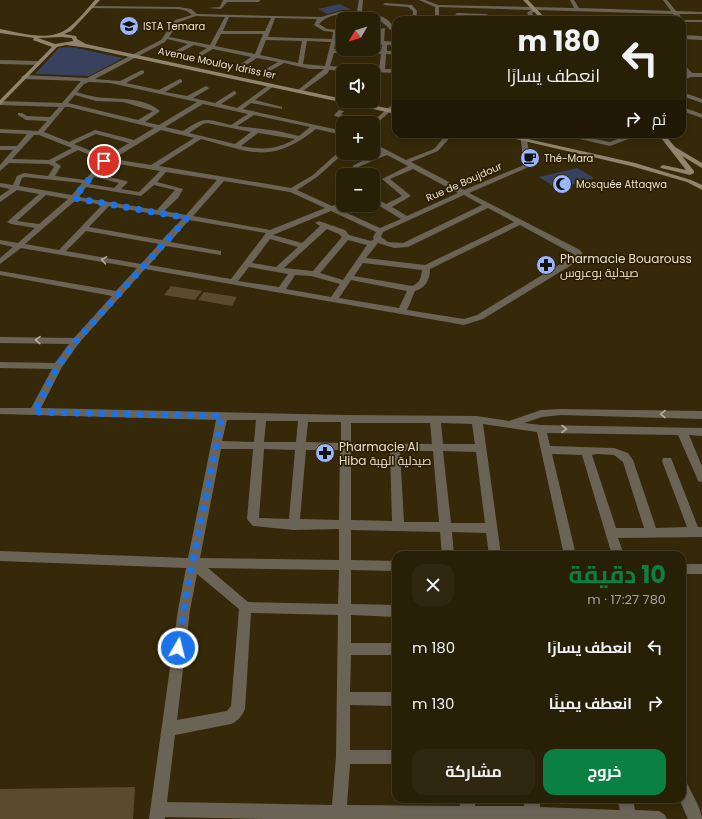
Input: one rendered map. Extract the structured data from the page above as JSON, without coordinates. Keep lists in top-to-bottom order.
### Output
{
  "streets": {
    "main road": ["Avenue Moulay Idriss Ier"],
    "street": ["Rue de Boujdour"]
  },
  "places": {
    "school or university": ["ISTA Temara"],
    "cafe": ["Thé-Mara"],
    "mosque": ["Mosquée Attaqwa"],
    "pharmacy": ["Pharmacie Bouarouss صيدلية بوعروس", "Pharmacie Al Hiba صيدلية الهبة"]
  },
  "north": "bottom left",
  "page": {
    "map_buttons": ["+", "−"],
    "turn": ["180 m", "انعطف يسارًا"],
    "then": "ثم",
    "heading": ["10 دقيقة", "780 m · 17:27"],
    "list": [
      {
        "name": "انعطف يسارًا",
        "value": "180 m"
      },
      {
        "name": "انعطف يمينًا",
        "value": "130 m"
      }
    ],
    "buttons": ["خروج", "مشاركة"]
  }
}
